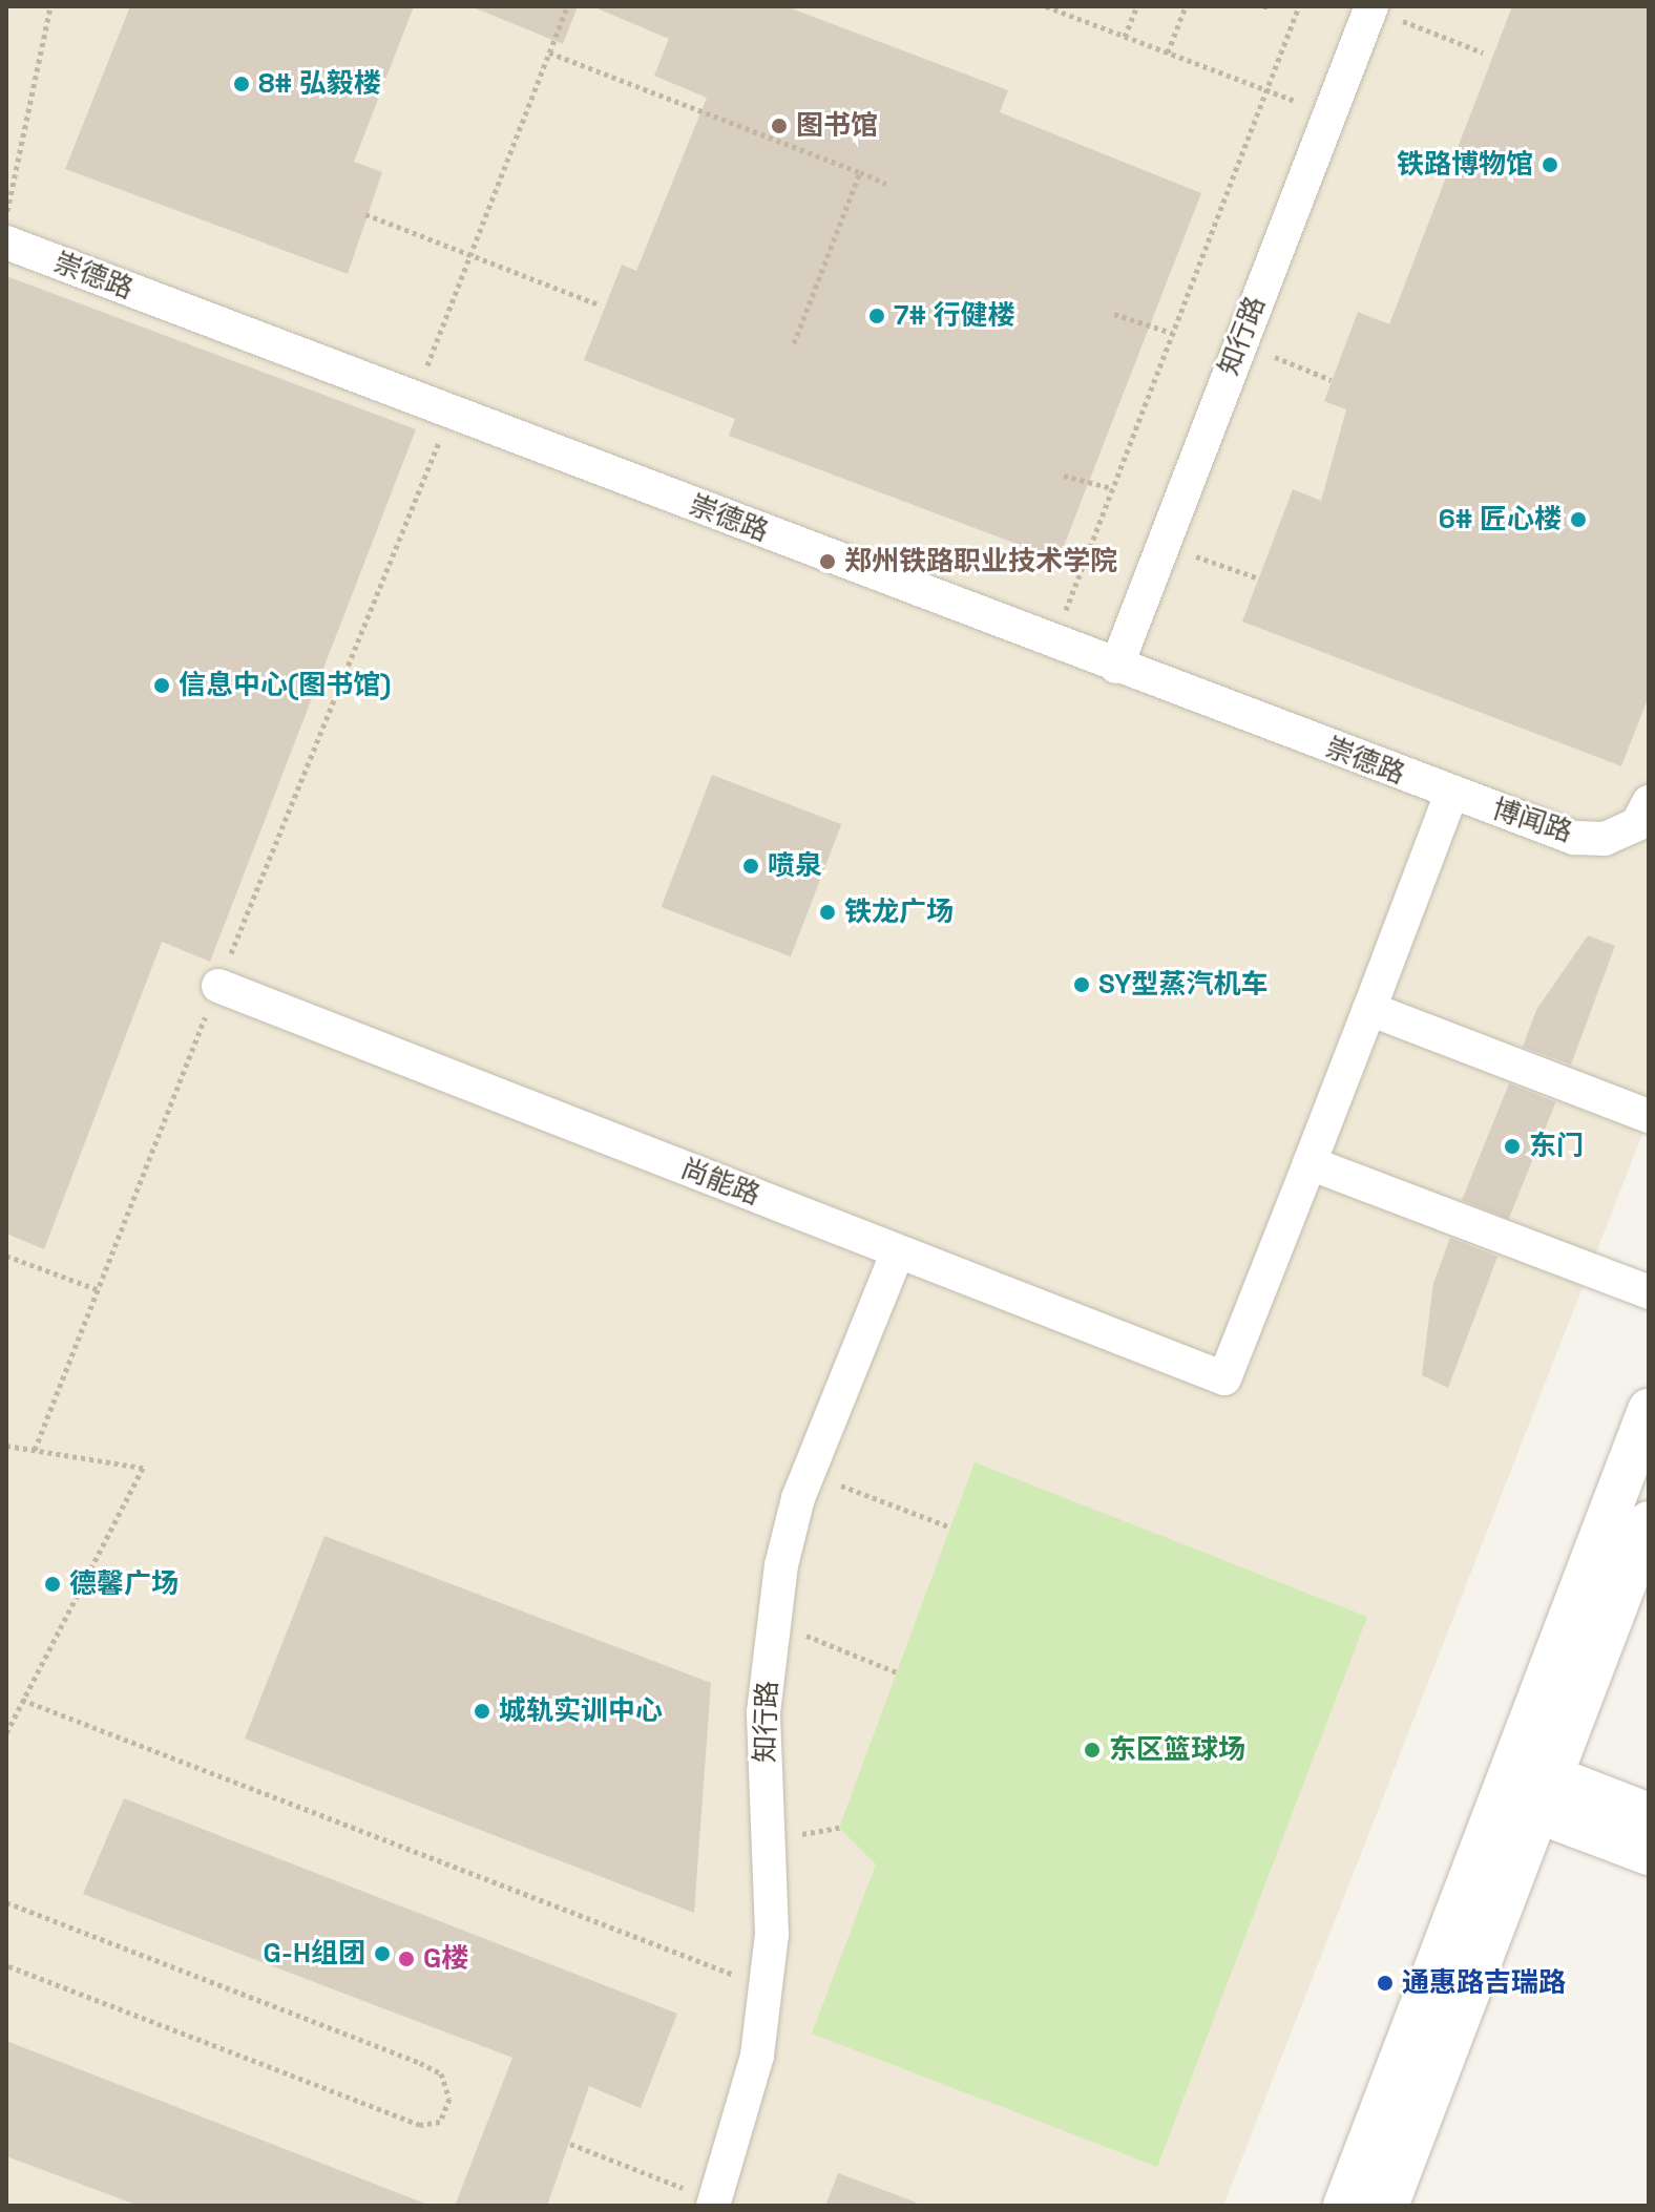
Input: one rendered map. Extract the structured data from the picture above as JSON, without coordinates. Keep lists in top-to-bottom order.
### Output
{
  "streets": {
    "street": [
      "崇德路",
      "知行路",
      "博闻路",
      "尚能路"
    ]
  },
  "crossings": [
    ["崇德路", "知行路"],
    ["崇德路", "博闻路"],
    ["知行路", "尚能路"]
  ],
  "places": [
    "8# 弘毅楼",
    "图书馆",
    "铁路博物馆",
    "7# 行健楼",
    "6# 匠心楼",
    "郑州铁路职业技术学院",
    "信息中心(图书馆)",
    "喷泉",
    "铁龙广场",
    "SY型蒸汽机车",
    "东门",
    "德馨广场",
    "城轨实训中心",
    "东区篮球场",
    "G-H组团",
    "G楼",
    "通惠路吉瑞路"
  ]
}
